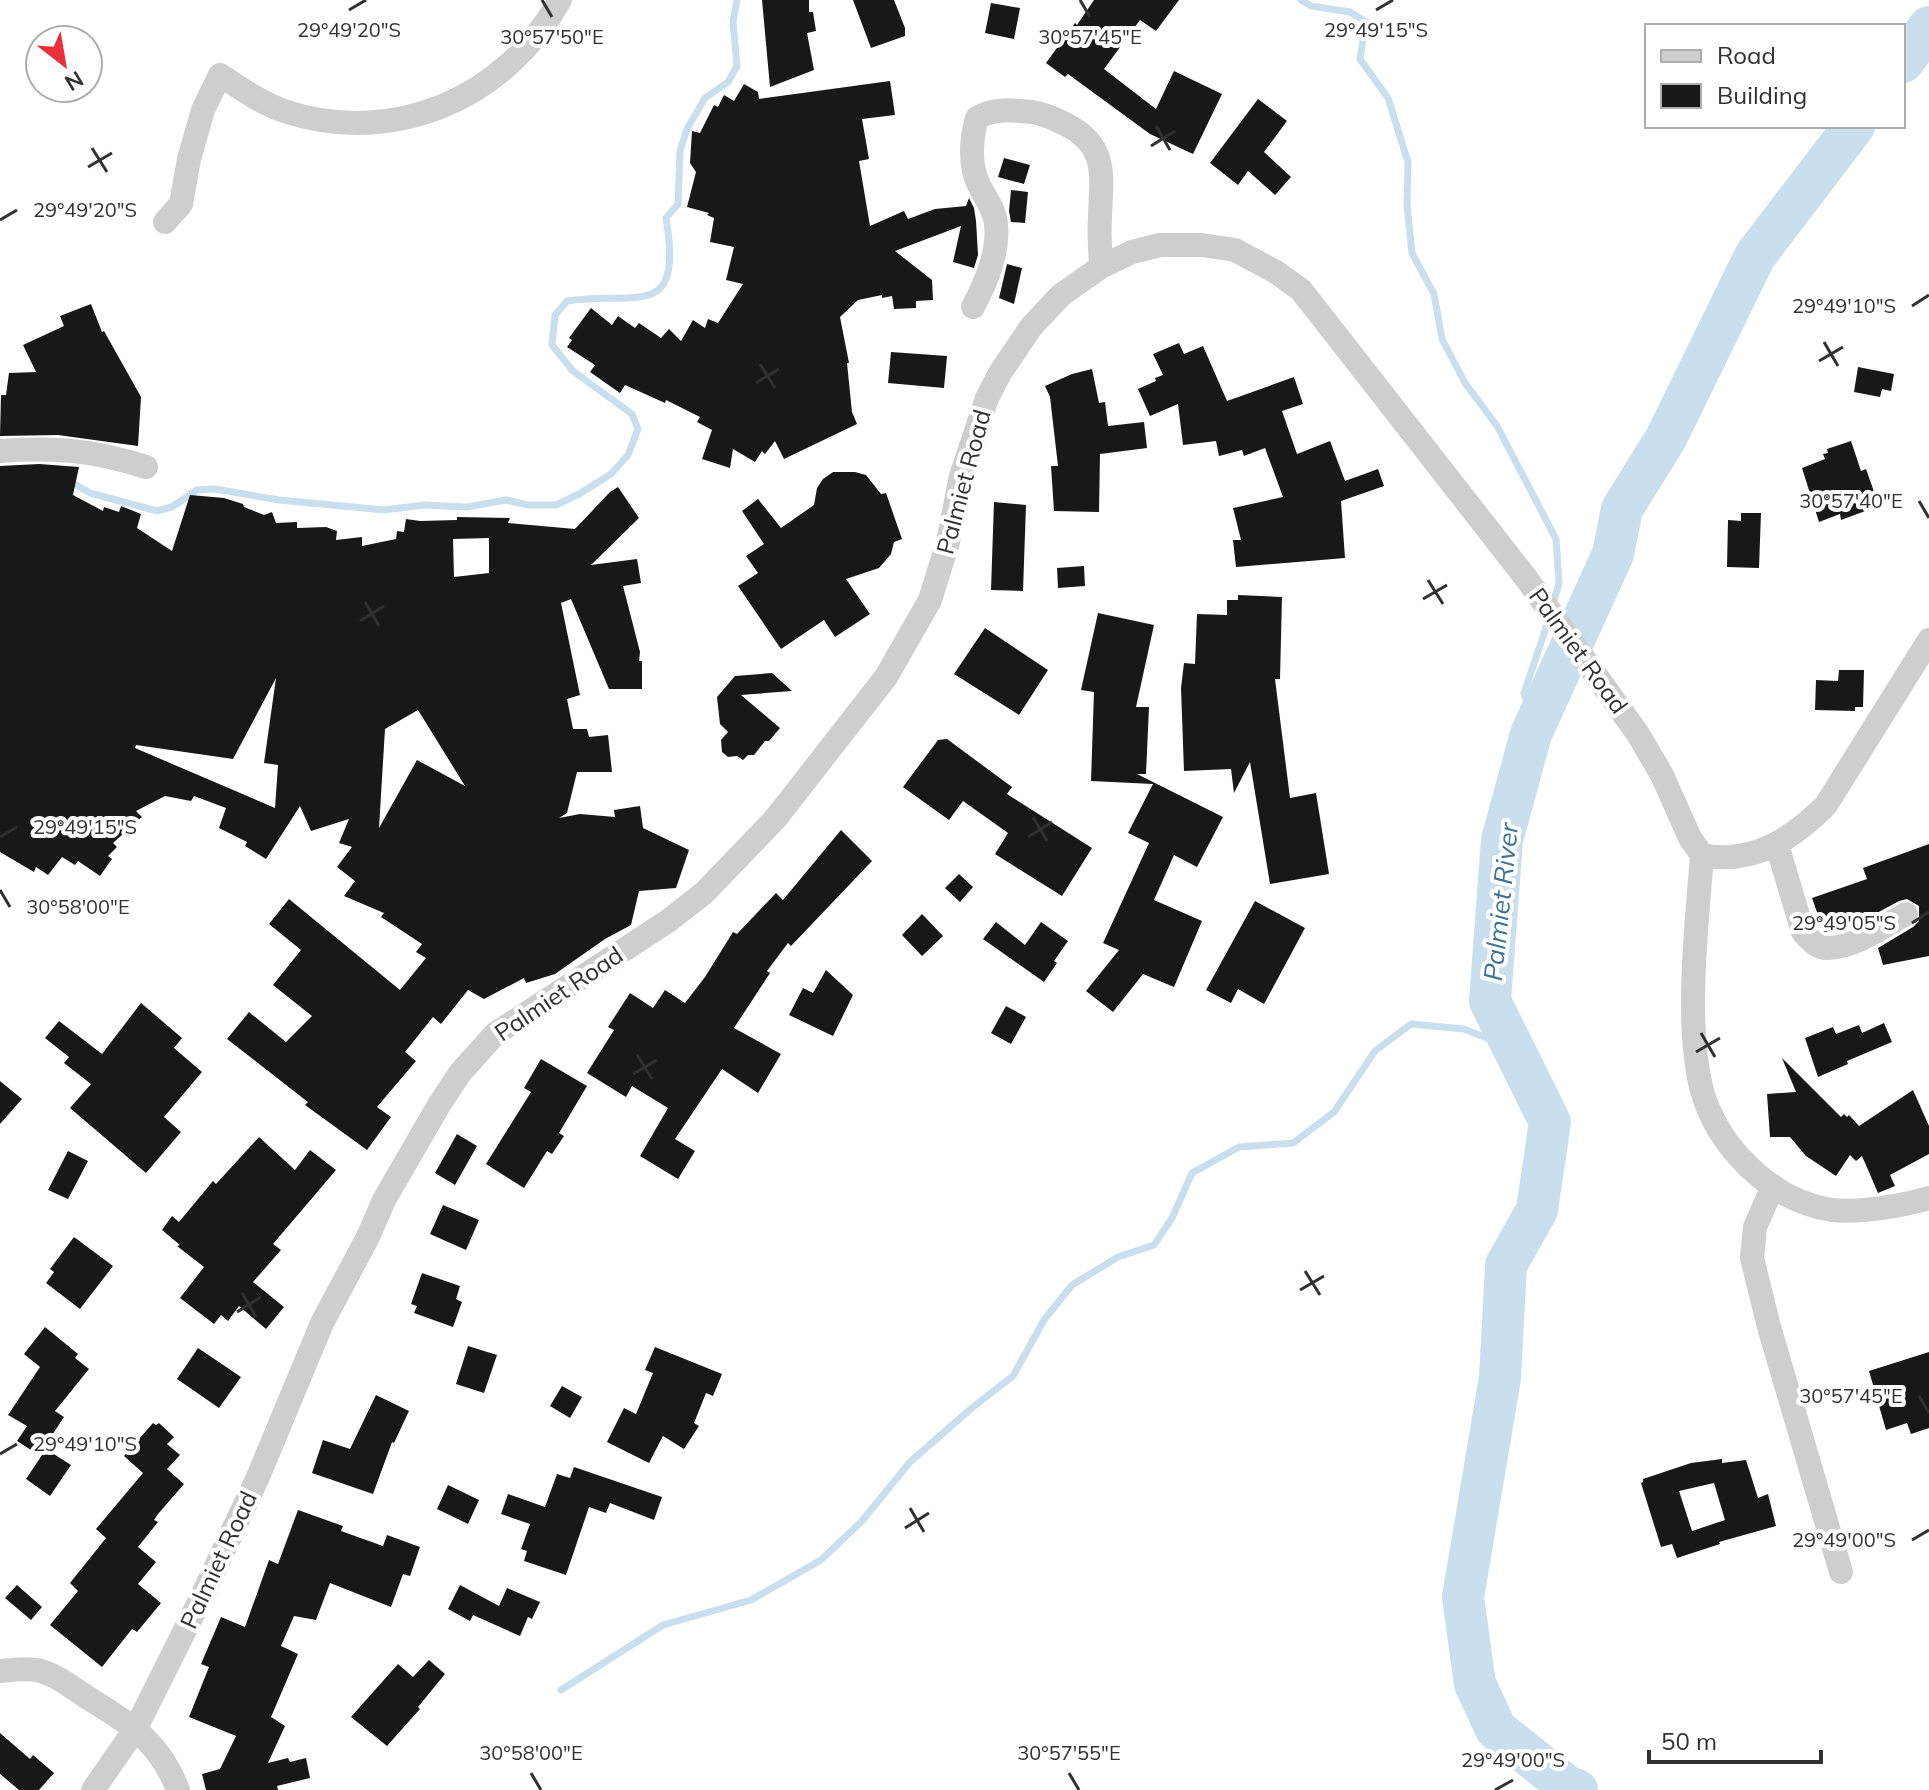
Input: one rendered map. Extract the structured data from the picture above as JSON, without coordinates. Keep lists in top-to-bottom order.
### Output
{
  "streets": {
    "street": ["Palmiet Road"]
  },
  "water": ["Palmiet River"],
  "legend": ["Road", "Building"],
  "scale_bar": "50 m",
  "north": "bottom right",
  "coordinates": [
    "29°49'15\"S",
    "29°49'20\"S",
    "30°57'50\"E",
    "30°57'45\"E",
    "29°49'10\"S",
    "30°57'40\"E",
    "30°58'00\"E",
    "29°49'05\"S",
    "29°49'00\"S",
    "30°57'55\"E"
  ]
}
